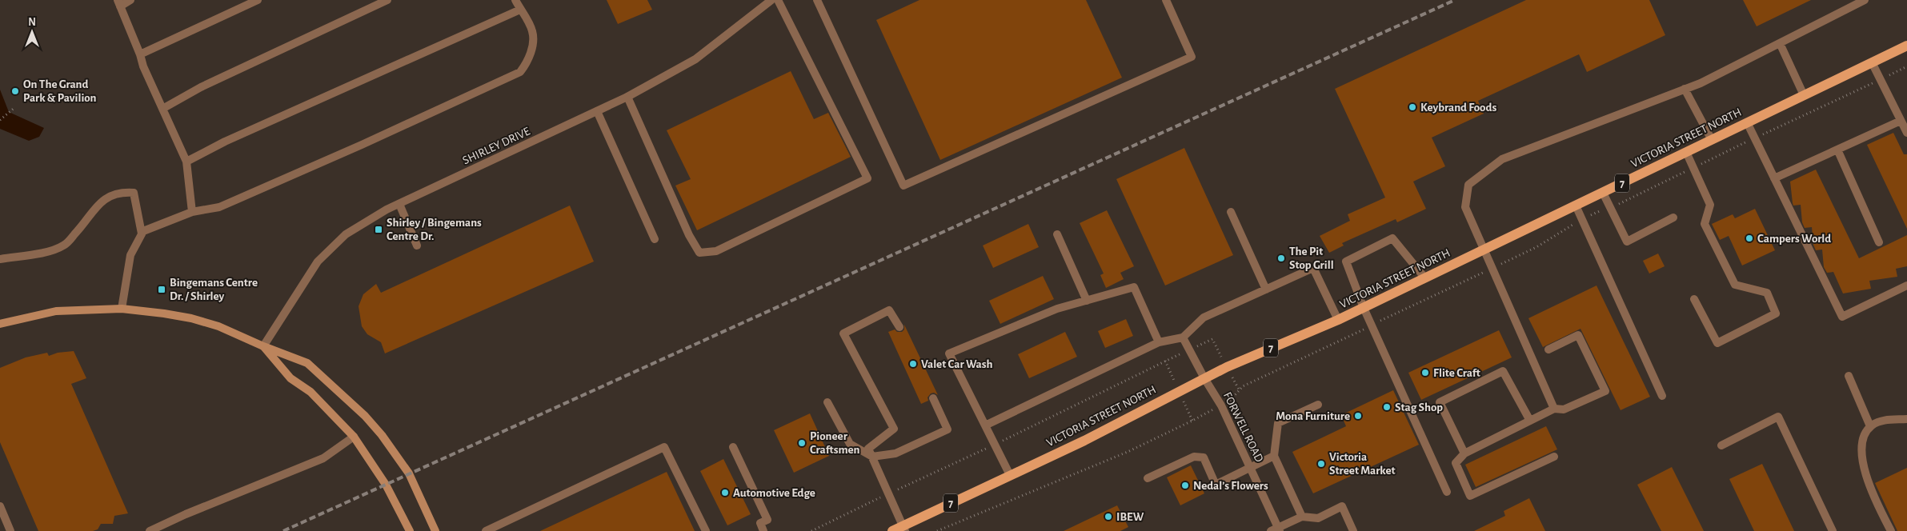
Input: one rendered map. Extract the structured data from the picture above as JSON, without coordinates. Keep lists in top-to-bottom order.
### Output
{
  "streets": {
    "main road": ["VICTORIA STREET NORTH", "7"],
    "street": ["SHIRLEY DRIVE", "FORWELL ROAD"]
  },
  "crossings": [
    ["VICTORIA STREET NORTH", "FORWELL ROAD"]
  ],
  "places": {
    "other": [
      "On The Grand Park & Pavilion",
      "Keybrand Foods",
      "Campers World",
      "The Pit Stop Grill",
      "Valet Car Wash",
      "Flite Craft",
      "Stag Shop",
      "Mona Furniture",
      "Pioneer Craftsmen",
      "Victoria Street Market",
      "Nedal’s Flowers",
      "Automotive Edge",
      "IBEW"
    ],
    "transit": ["Shirley / Bingemans Centre Dr.", "Bingemans Centre Dr. / Shirley"]
  },
  "north": "top"
}
